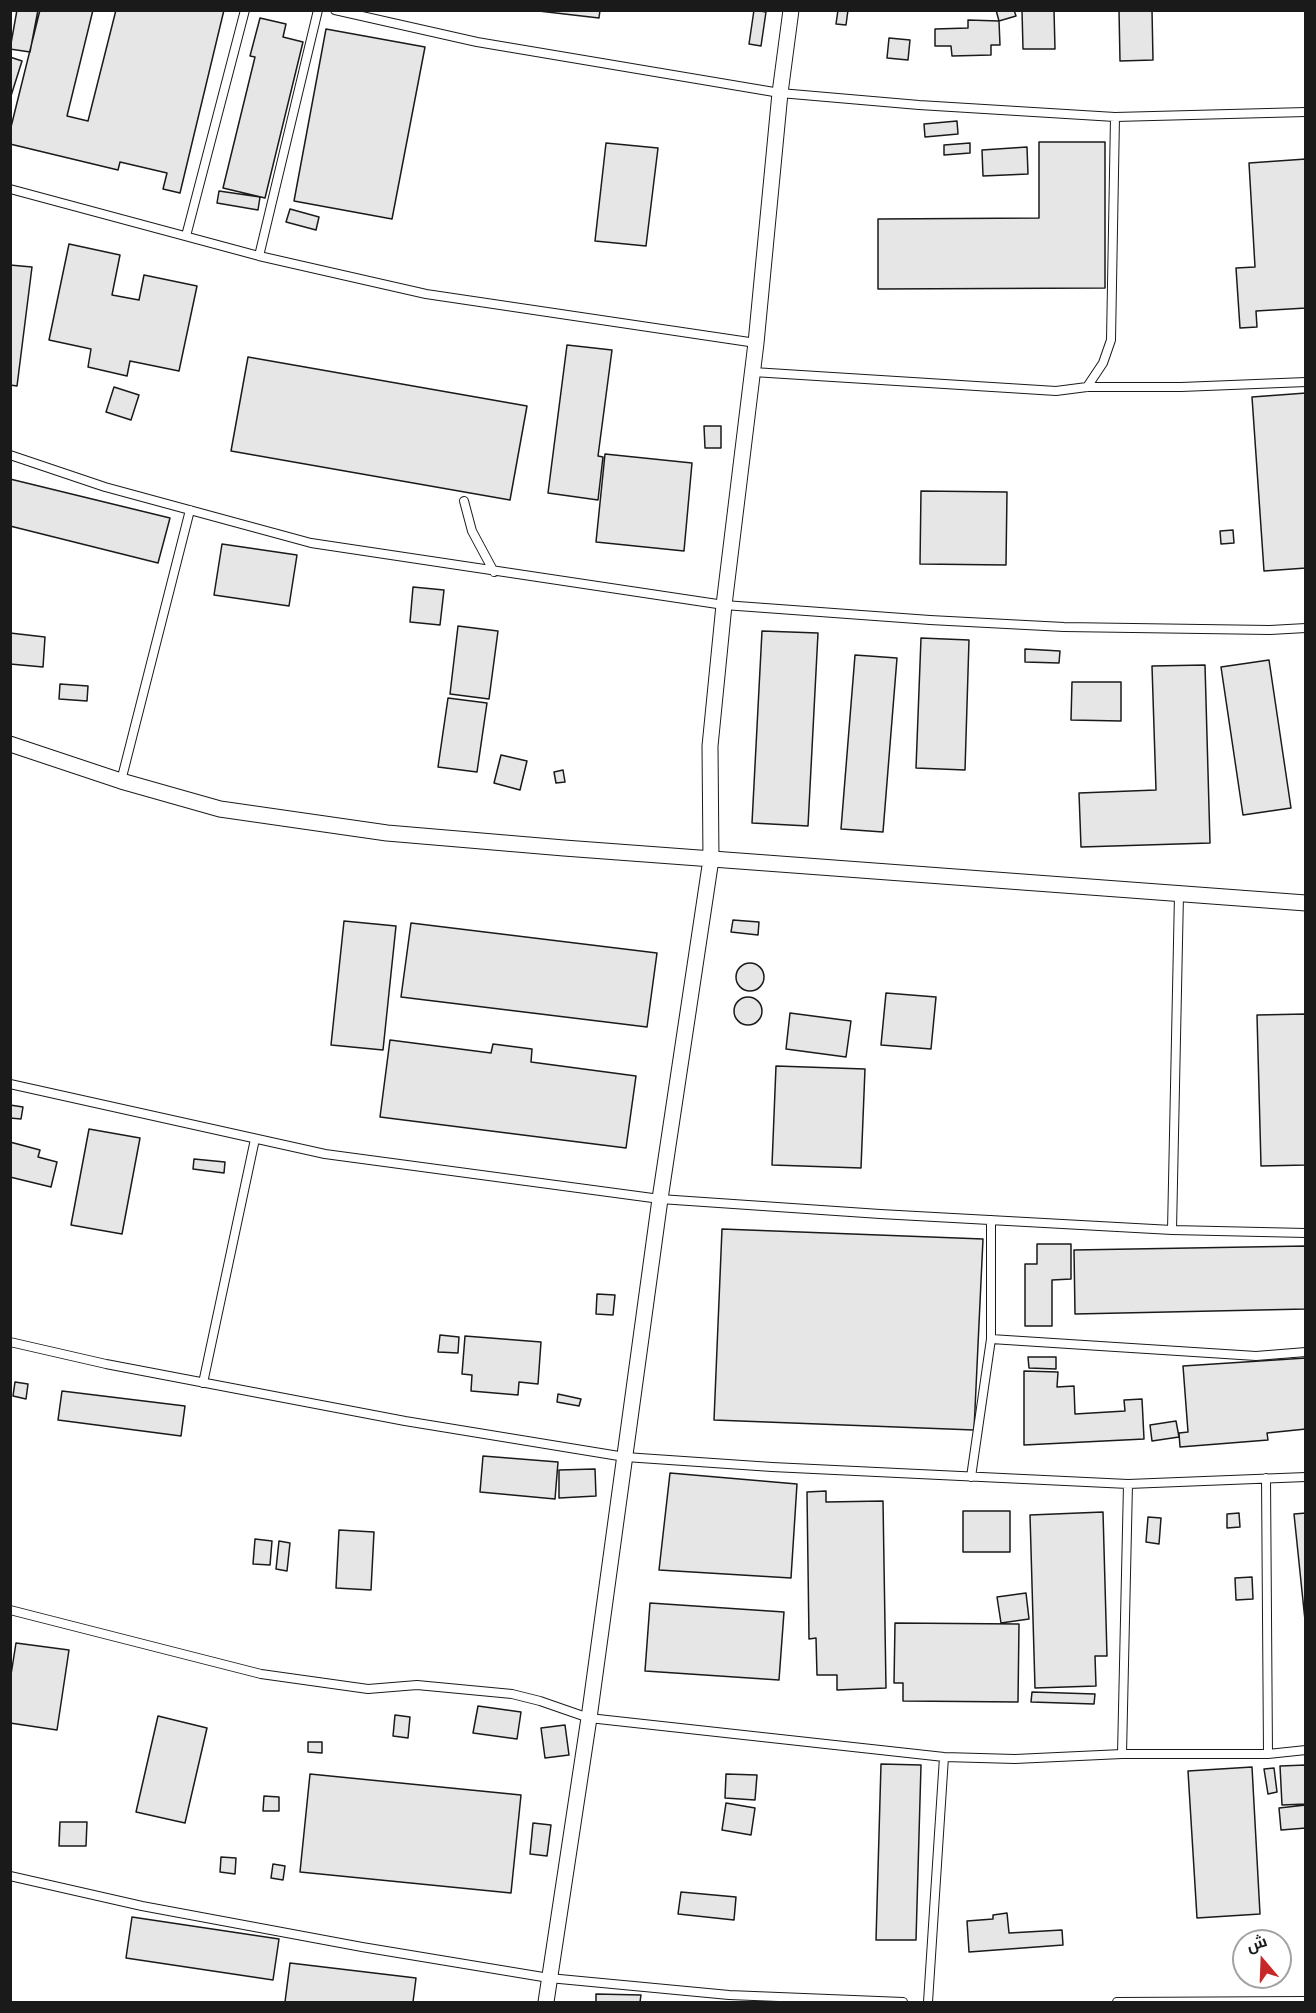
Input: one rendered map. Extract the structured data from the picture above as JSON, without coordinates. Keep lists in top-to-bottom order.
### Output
{
  "north": "top"
}
